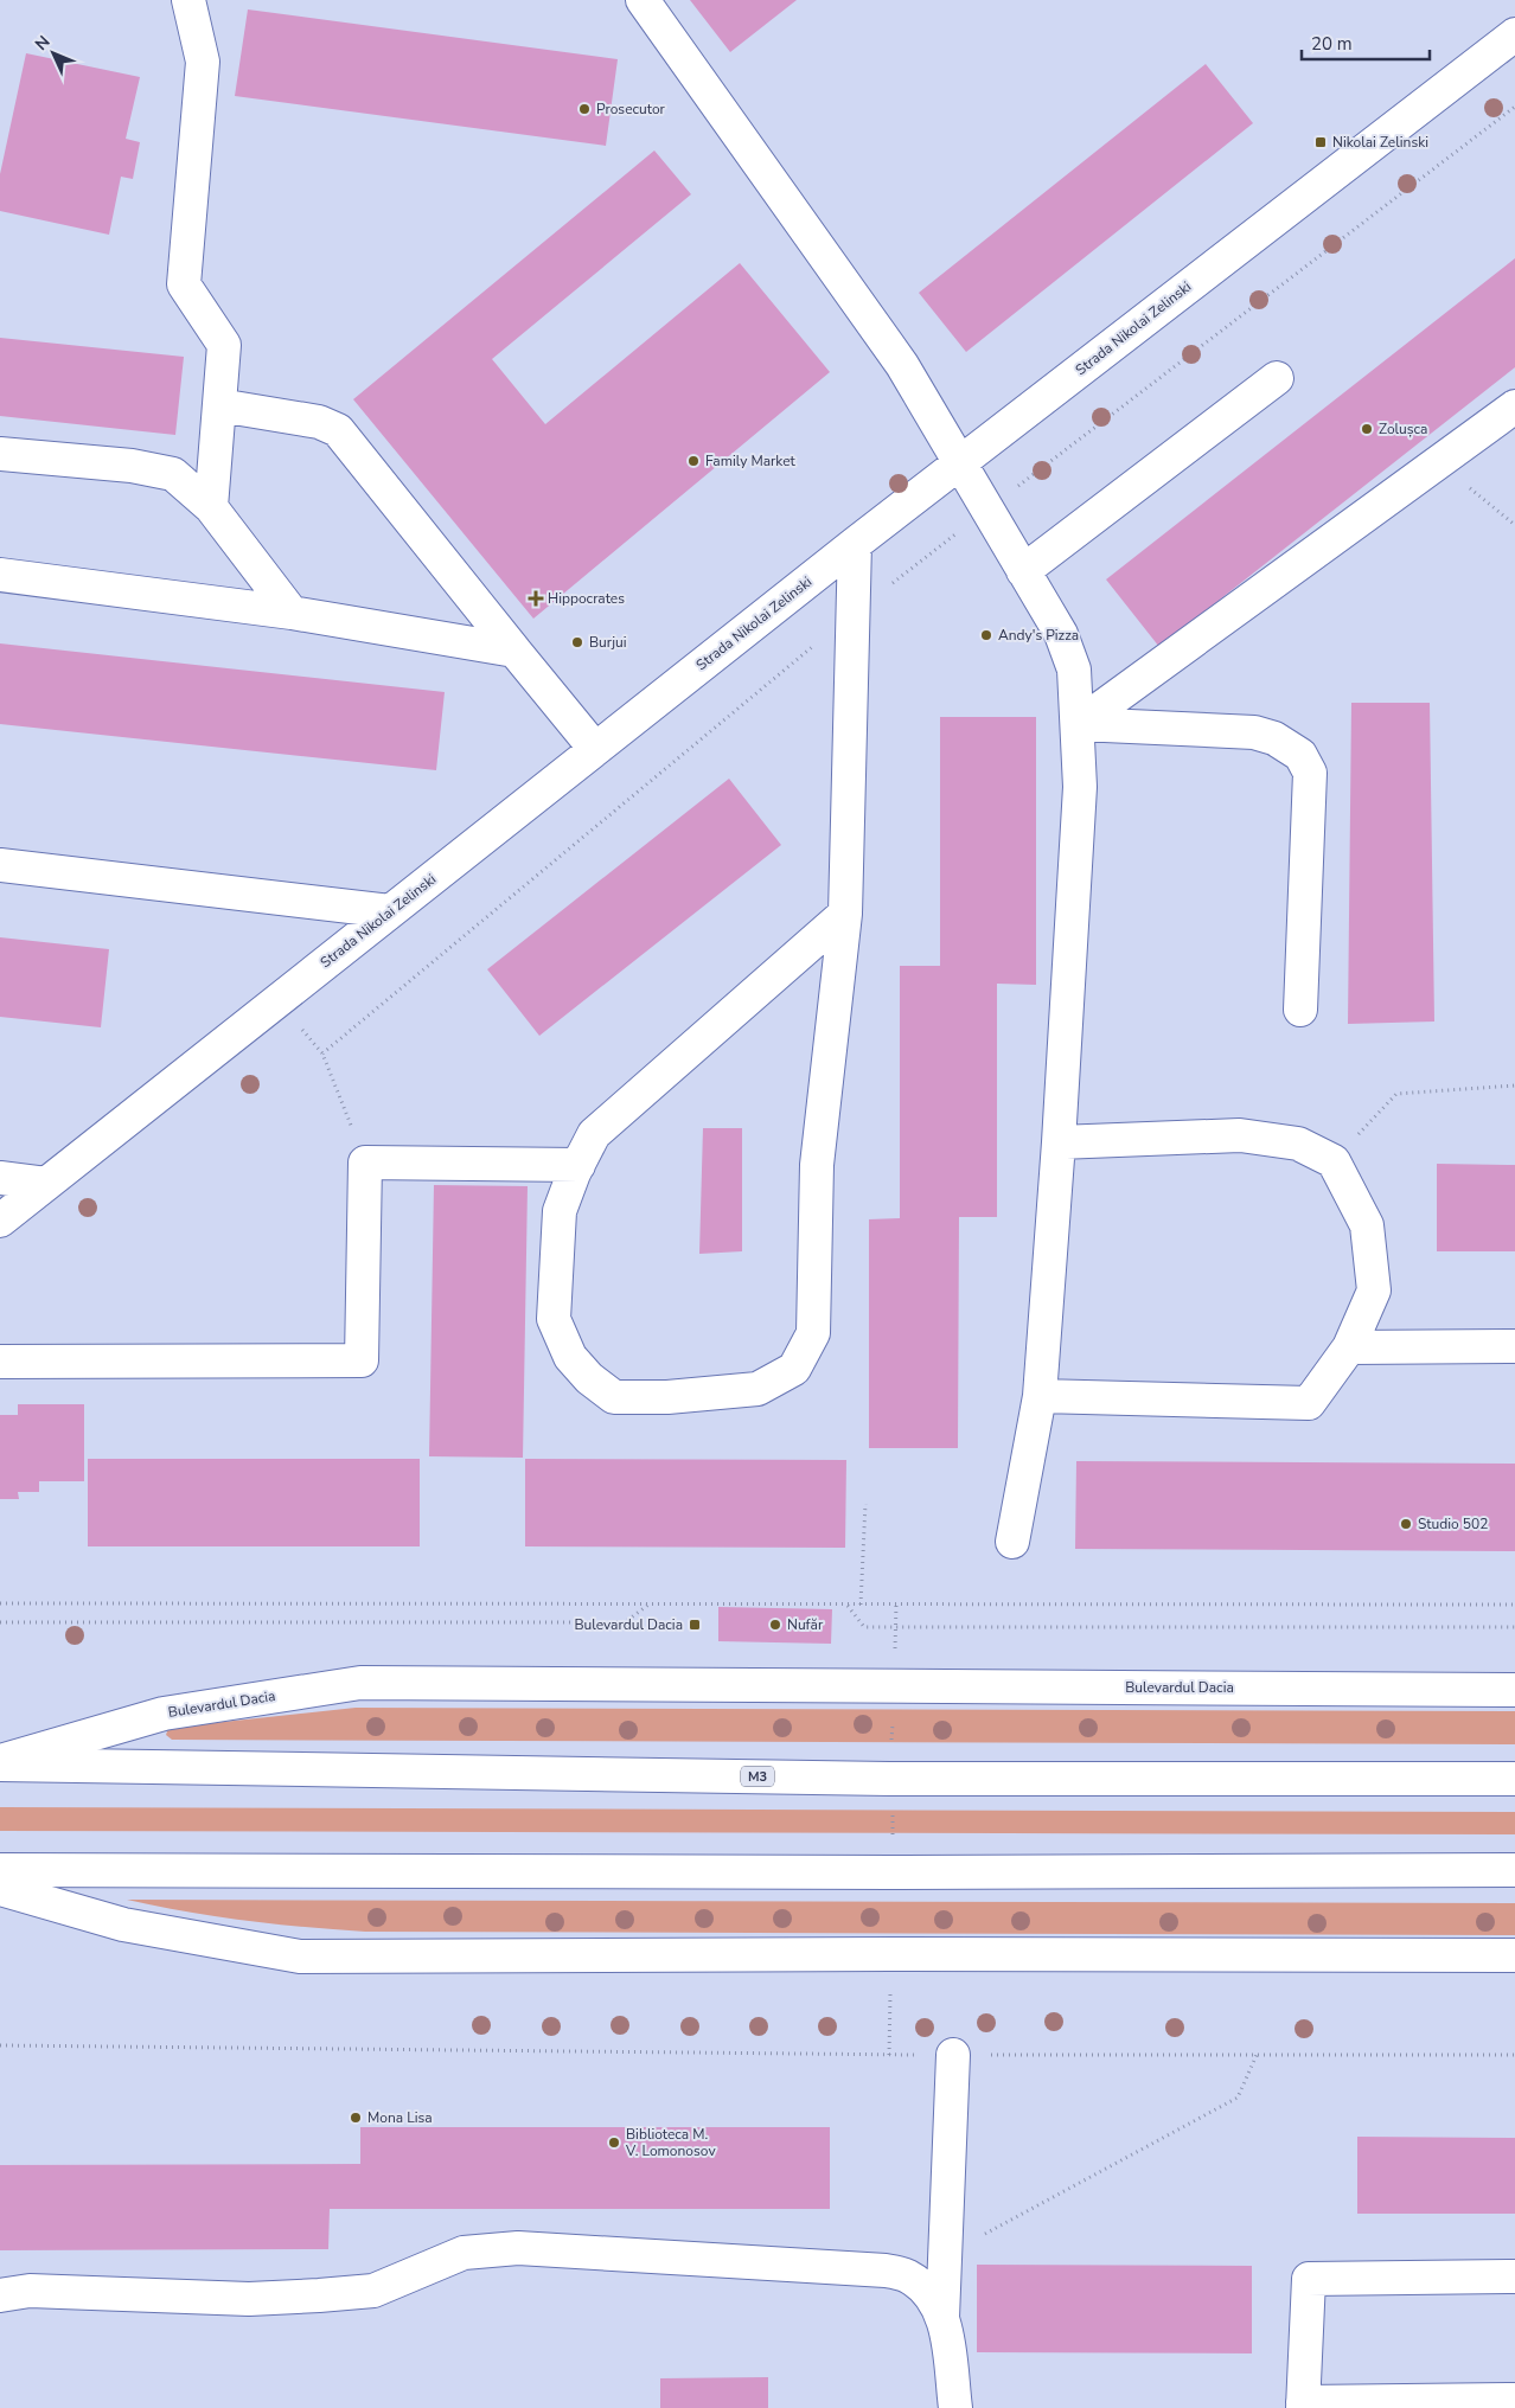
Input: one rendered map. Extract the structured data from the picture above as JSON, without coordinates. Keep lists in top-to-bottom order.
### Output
{
  "streets": {
    "main road": ["Strada Nikolai Zelinski", "Bulevardul Dacia", "M3"]
  },
  "places": {
    "other": [
      "Prosecutor",
      "Zolușca",
      "Family Market",
      "Andy's Pizza",
      "Burjui",
      "Studio 502",
      "Nufăr",
      "Mona Lisa",
      "Biblioteca M. V. Lomonosov"
    ],
    "transit": ["Nikolai Zelinski", "Bulevardul Dacia"],
    "health": ["Hippocrates"]
  },
  "scale_bar": "20 m",
  "north": "top left"
}
